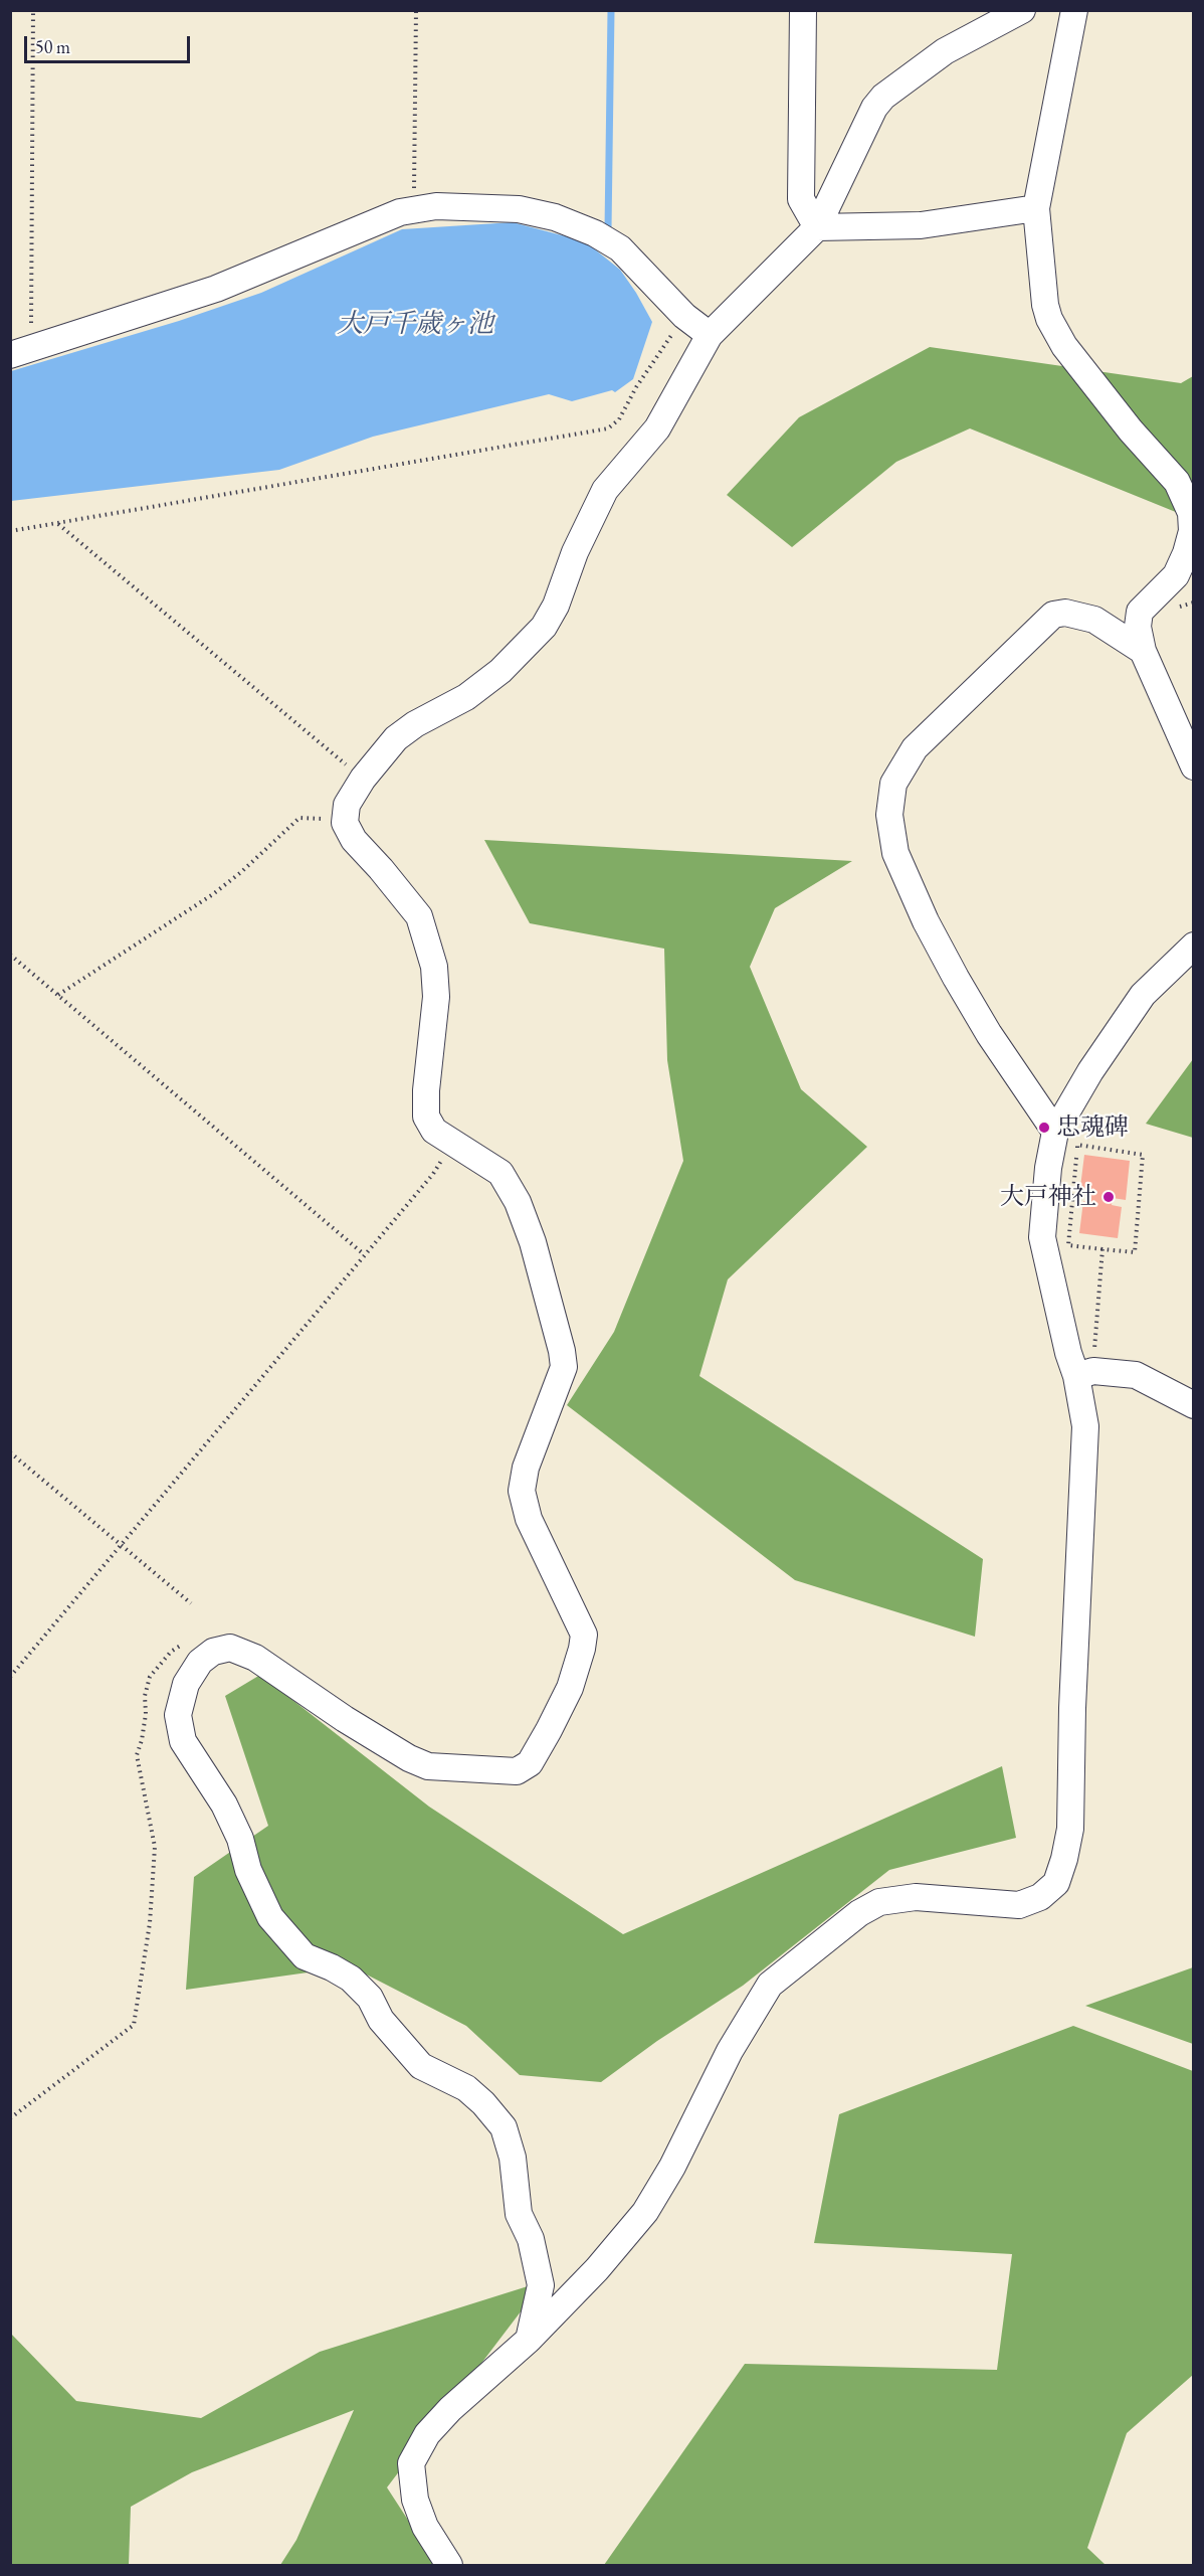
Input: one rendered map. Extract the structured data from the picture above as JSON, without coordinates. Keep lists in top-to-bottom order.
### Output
{
  "water": ["大戸千歳ヶ池"],
  "places": ["忠魂碑", "大戸神社"],
  "scale_bar": "50 m"
}
